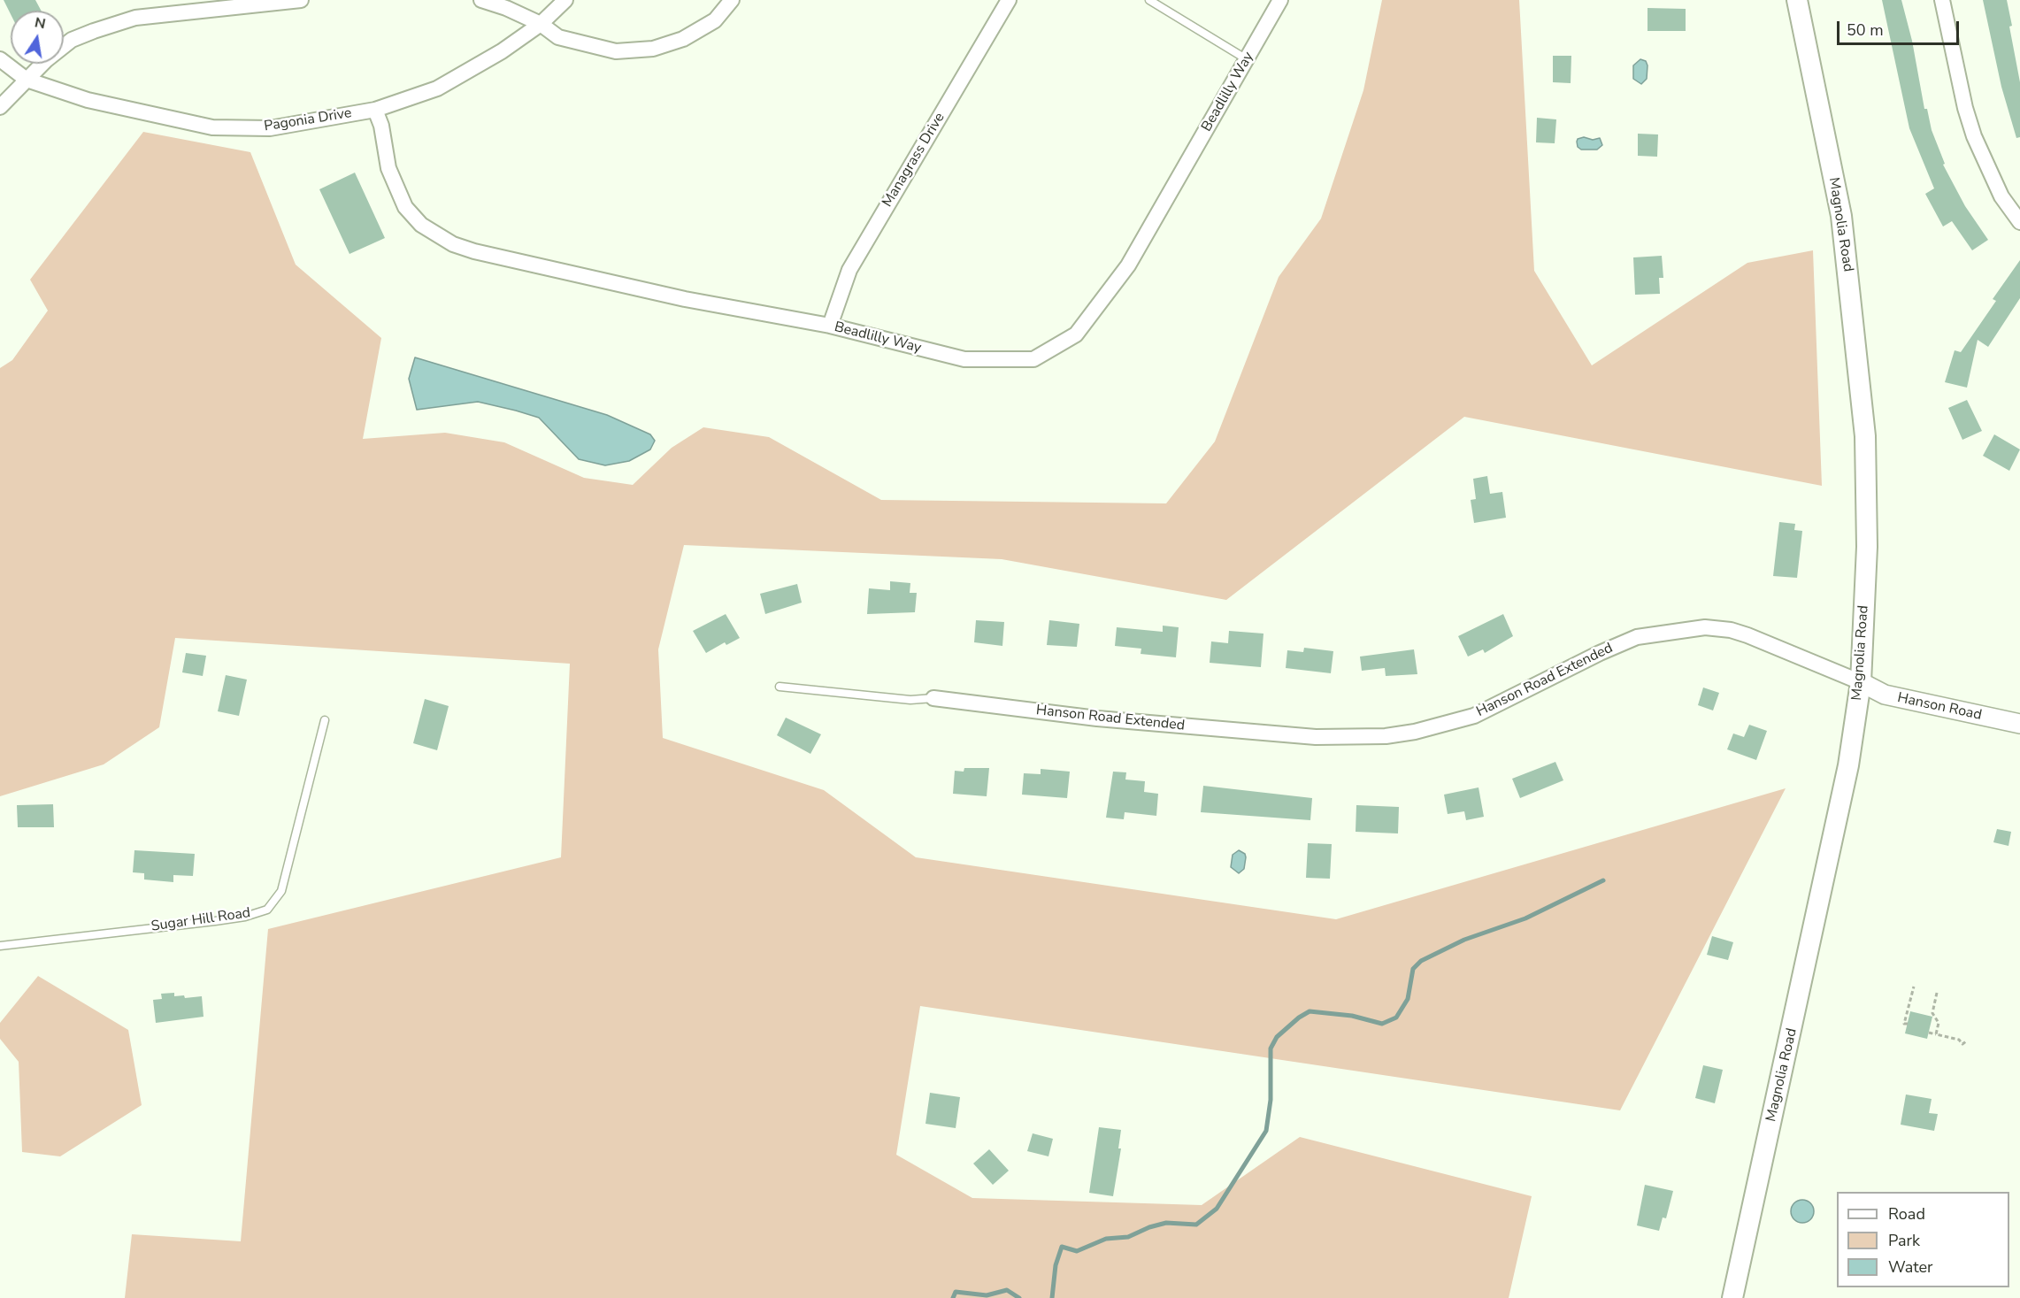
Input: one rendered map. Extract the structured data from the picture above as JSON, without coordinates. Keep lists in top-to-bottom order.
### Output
{
  "streets": {
    "main road": ["Magnolia Road"],
    "street": [
      "Beadlilly Way",
      "Pagonia Drive",
      "Managrass Drive",
      "Hanson Road Extended",
      "Hanson Road"
    ],
    "lane": ["Sugar Hill Road"]
  },
  "crossings": [
    ["Beadlilly Way", "Pagonia Drive"],
    ["Beadlilly Way", "Managrass Drive"],
    ["Magnolia Road", "Hanson Road Extended"],
    ["Magnolia Road", "Hanson Road"],
    ["Hanson Road Extended", "Hanson Road"]
  ],
  "legend": ["Road", "Park", "Water"],
  "scale_bar": "50 m",
  "north": "top"
}
